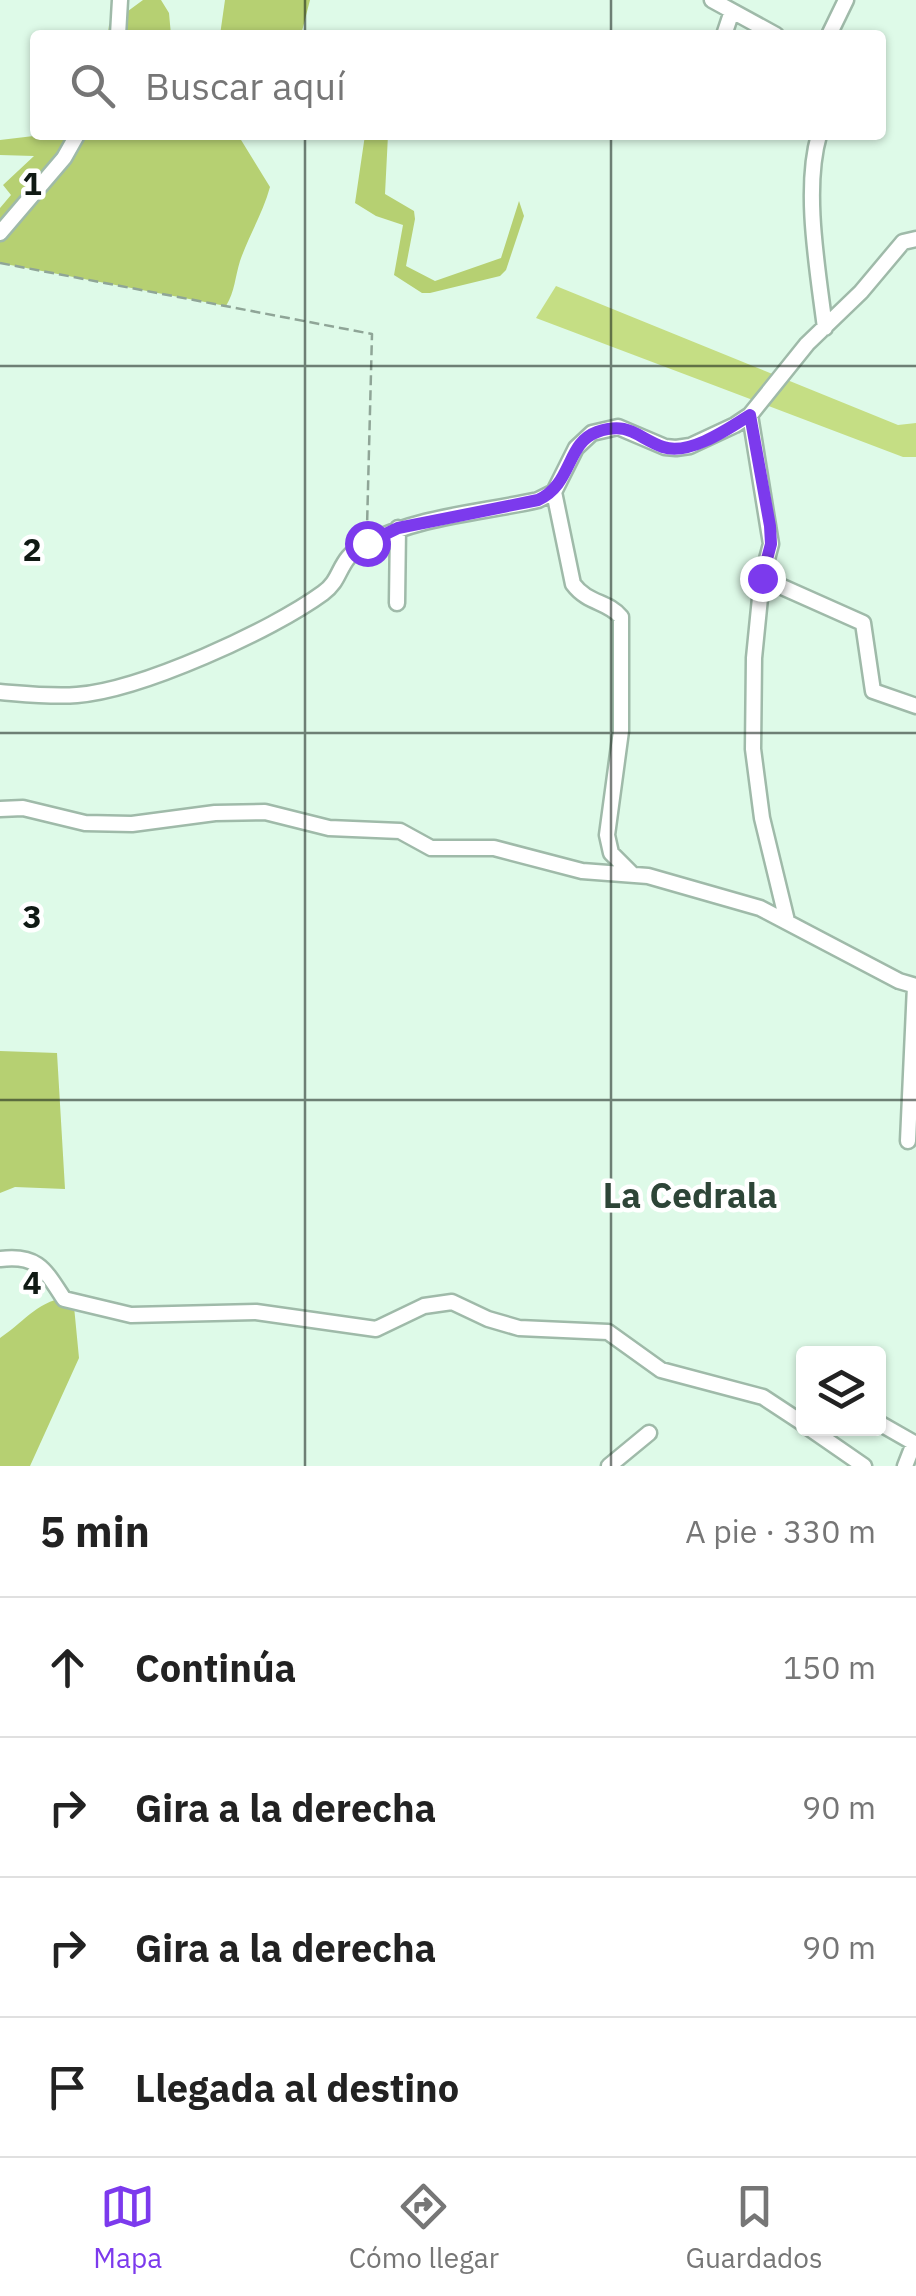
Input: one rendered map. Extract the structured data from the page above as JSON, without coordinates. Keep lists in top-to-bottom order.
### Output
{
  "districts": ["La Cedrala"],
  "page": {
    "search": "Buscar aquí",
    "heading": ["5 min", "A pie · 330 m"],
    "list": [
      ["Continúa", "150 m"],
      ["Gira a la derecha", "90 m"],
      ["Gira a la derecha", "90 m"],
      "Llegada al destino"
    ],
    "nav": ["Mapa", "Cómo llegar", "Guardados"]
  },
  "grid": {
    "rows": [
      "1",
      "2",
      "3",
      "4"
    ]
  }
}
